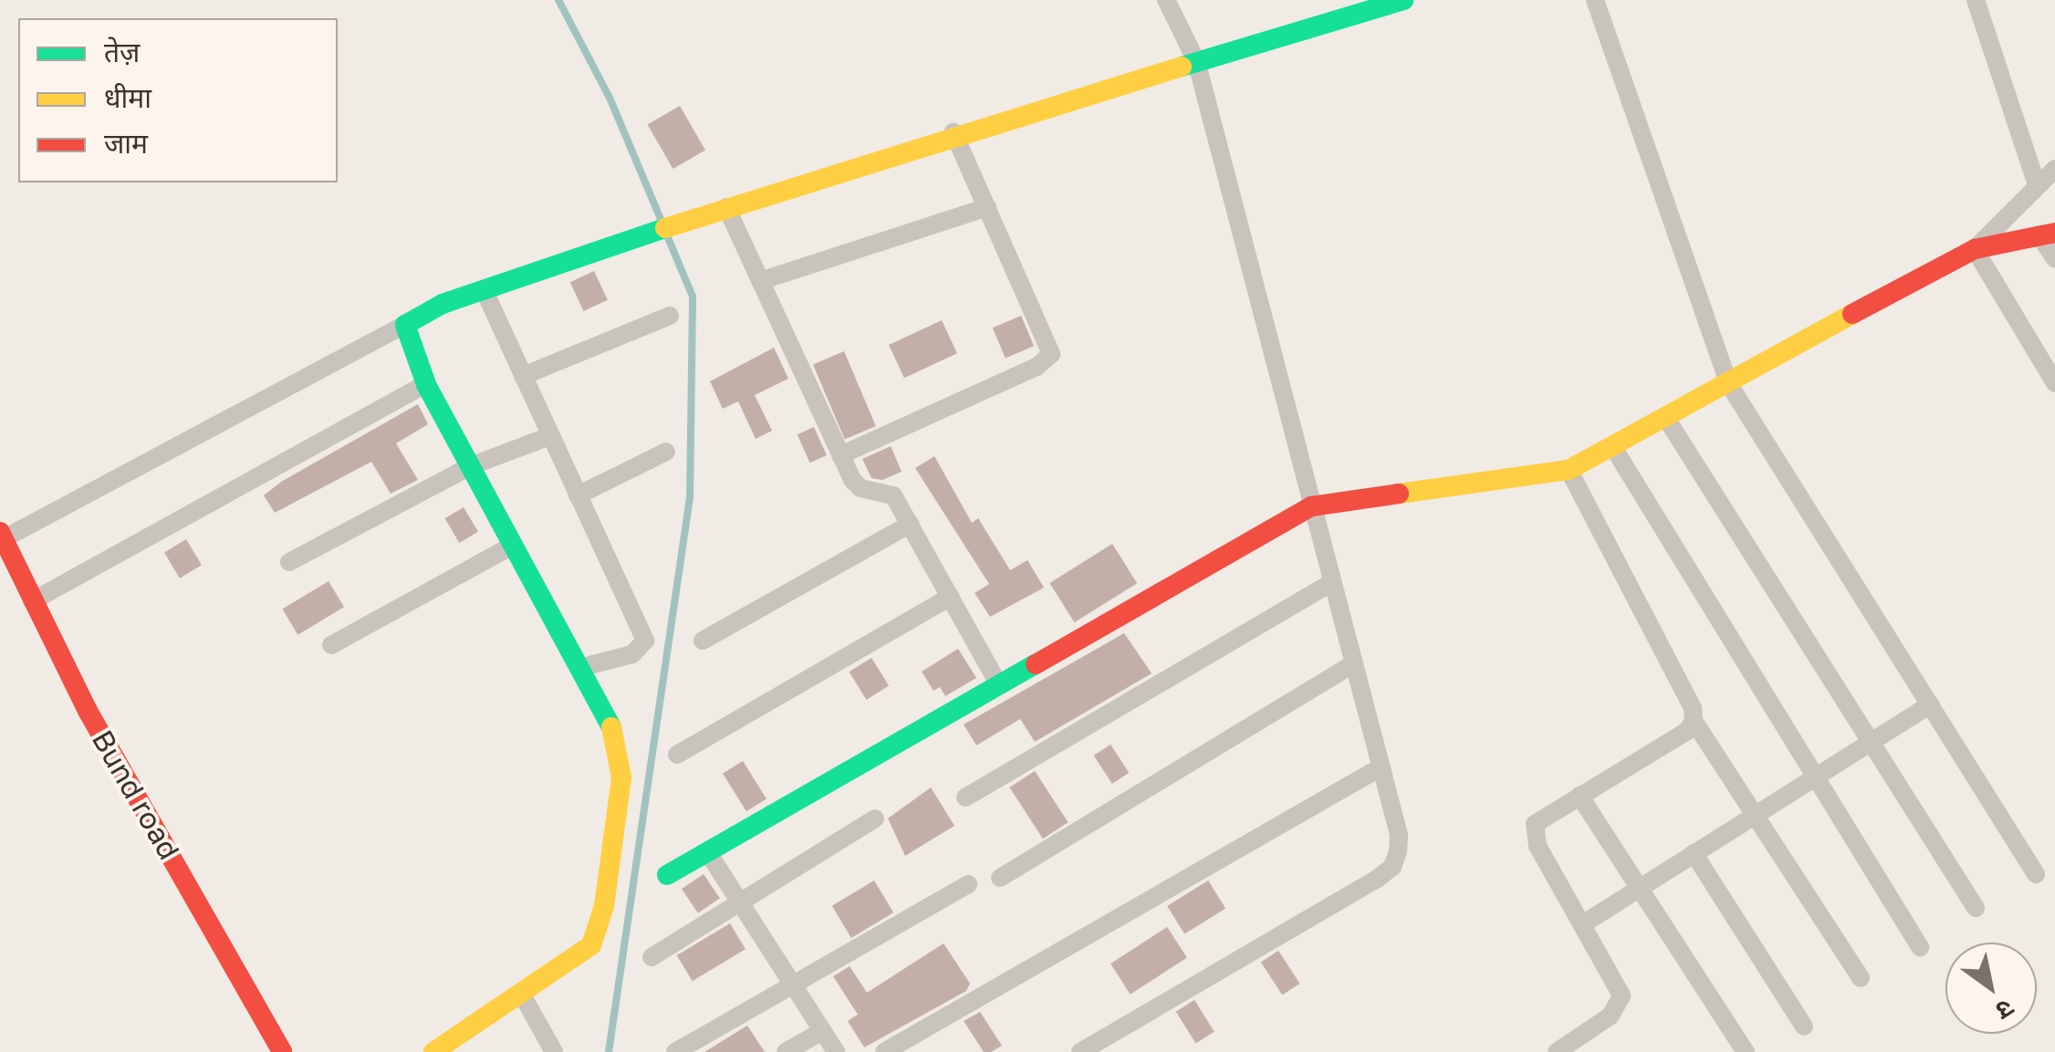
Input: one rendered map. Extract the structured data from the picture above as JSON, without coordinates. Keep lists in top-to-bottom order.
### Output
{
  "streets": {
    "street": ["Bund road"]
  },
  "legend": ["तेज़", "धीमा", "जाम"],
  "north": "bottom right"
}
